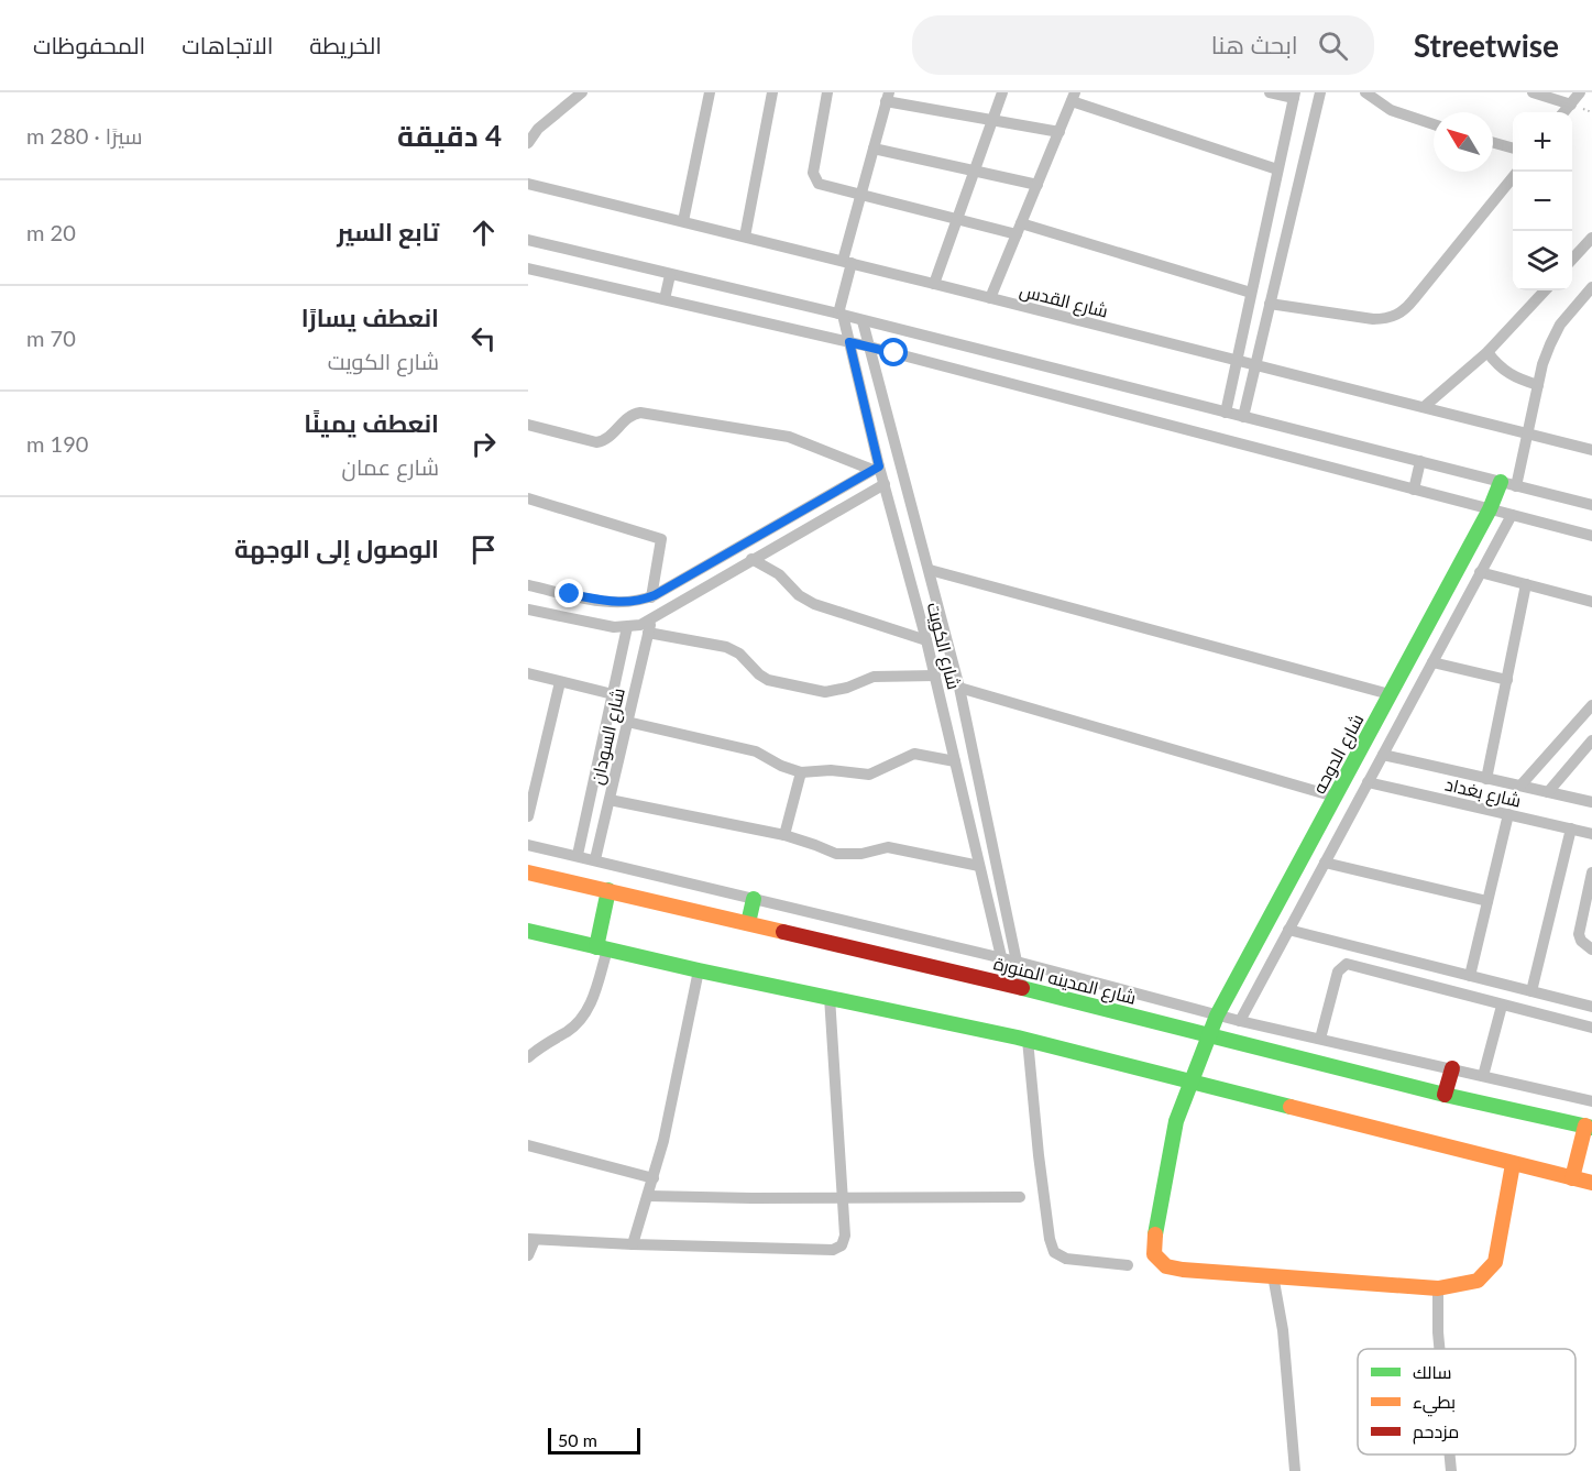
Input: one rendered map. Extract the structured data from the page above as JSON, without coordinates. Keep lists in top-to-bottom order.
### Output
{
  "streets": {
    "main road": ["شارع الدوحه", "شارع المدينه المنورة"],
    "street": [
      "شارع القدس",
      "شارع الكويت",
      "شارع السودان",
      "شارع بغداد"
    ]
  },
  "crossings": [
    ["شارع الكويت", "شارع المدينه المنورة"],
    ["شارع الدوحه", "شارع بغداد"],
    ["شارع الدوحه", "شارع المدينه المنورة"]
  ],
  "legend": ["سالك", "بطيء", "مزدحم"],
  "scale_bar": "50 m",
  "north": "top left",
  "page": {
    "header": "Streetwise",
    "search": "ابحث هنا",
    "nav": ["الخريطة", "الاتجاهات", "المحفوظات"],
    "heading": ["4 دقيقة", "سيرًا · 280 m"],
    "map_buttons": ["+", "−"],
    "list": [
      ["تابع السير", "20 m"],
      ["انعطف يسارًا", "شارع الكويت", "70 m"],
      ["انعطف يمينًا", "شارع عمان", "190 m"],
      "الوصول إلى الوجهة"
    ],
    "scale": "50 m"
  }
}
